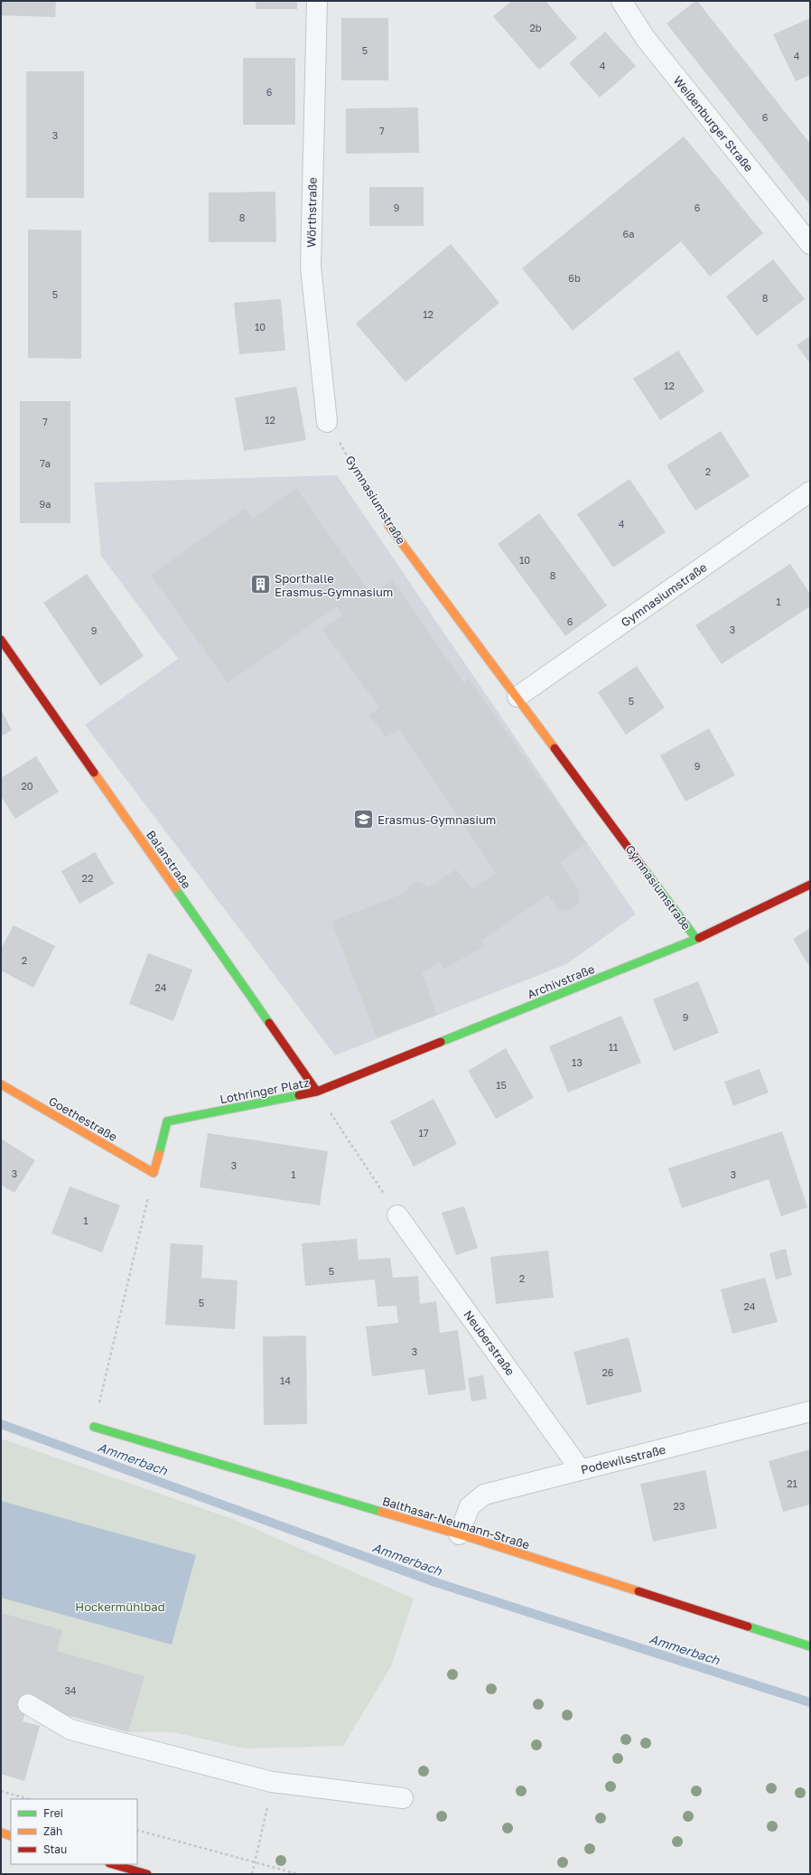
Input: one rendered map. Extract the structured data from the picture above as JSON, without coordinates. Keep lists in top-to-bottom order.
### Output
{
  "streets": {
    "street": [
      "Weißenburger Straße",
      "Wörthstraße",
      "Gymnasiumstraße",
      "Balanstraße",
      "Archivstraße",
      "Lothringer Platz",
      "Goethestraße",
      "Neuberstraße",
      "Podewilsstraße",
      "Balthasar-Neumann-Straße"
    ]
  },
  "crossings": [
    ["Wörthstraße", "Gymnasiumstraße"],
    ["Gymnasiumstraße", "Archivstraße"],
    ["Balanstraße", "Archivstraße"],
    ["Balanstraße", "Lothringer Platz"],
    ["Archivstraße", "Lothringer Platz"],
    ["Lothringer Platz", "Goethestraße"],
    ["Lothringer Platz", "Neuberstraße"],
    ["Neuberstraße", "Podewilsstraße"],
    ["Podewilsstraße", "Balthasar-Neumann-Straße"]
  ],
  "water": ["Ammerbach"],
  "parks": ["Hockermühlbad"],
  "places": {
    "building": ["Sporthalle Erasmus-Gymnasium"],
    "school or university": ["Erasmus-Gymnasium"]
  },
  "house_numbers": [
    "2b",
    "5",
    "4",
    "4",
    "6",
    "6",
    "7",
    "3",
    "9",
    "6",
    "8",
    "6a",
    "6b",
    "5",
    "8",
    "12",
    "10",
    "12",
    "12",
    "7",
    "7a",
    "2",
    "9a",
    "4",
    "10",
    "8",
    "1",
    "6",
    "3",
    "9",
    "5",
    "9",
    "20",
    "22",
    "2",
    "24",
    "9",
    "11",
    "13",
    "15",
    "17",
    "3",
    "3",
    "1",
    "3",
    "1",
    "5",
    "2",
    "5",
    "24",
    "3",
    "26",
    "14",
    "21",
    "23",
    "34"
  ],
  "legend": ["Frei", "Zäh", "Stau"]
}
